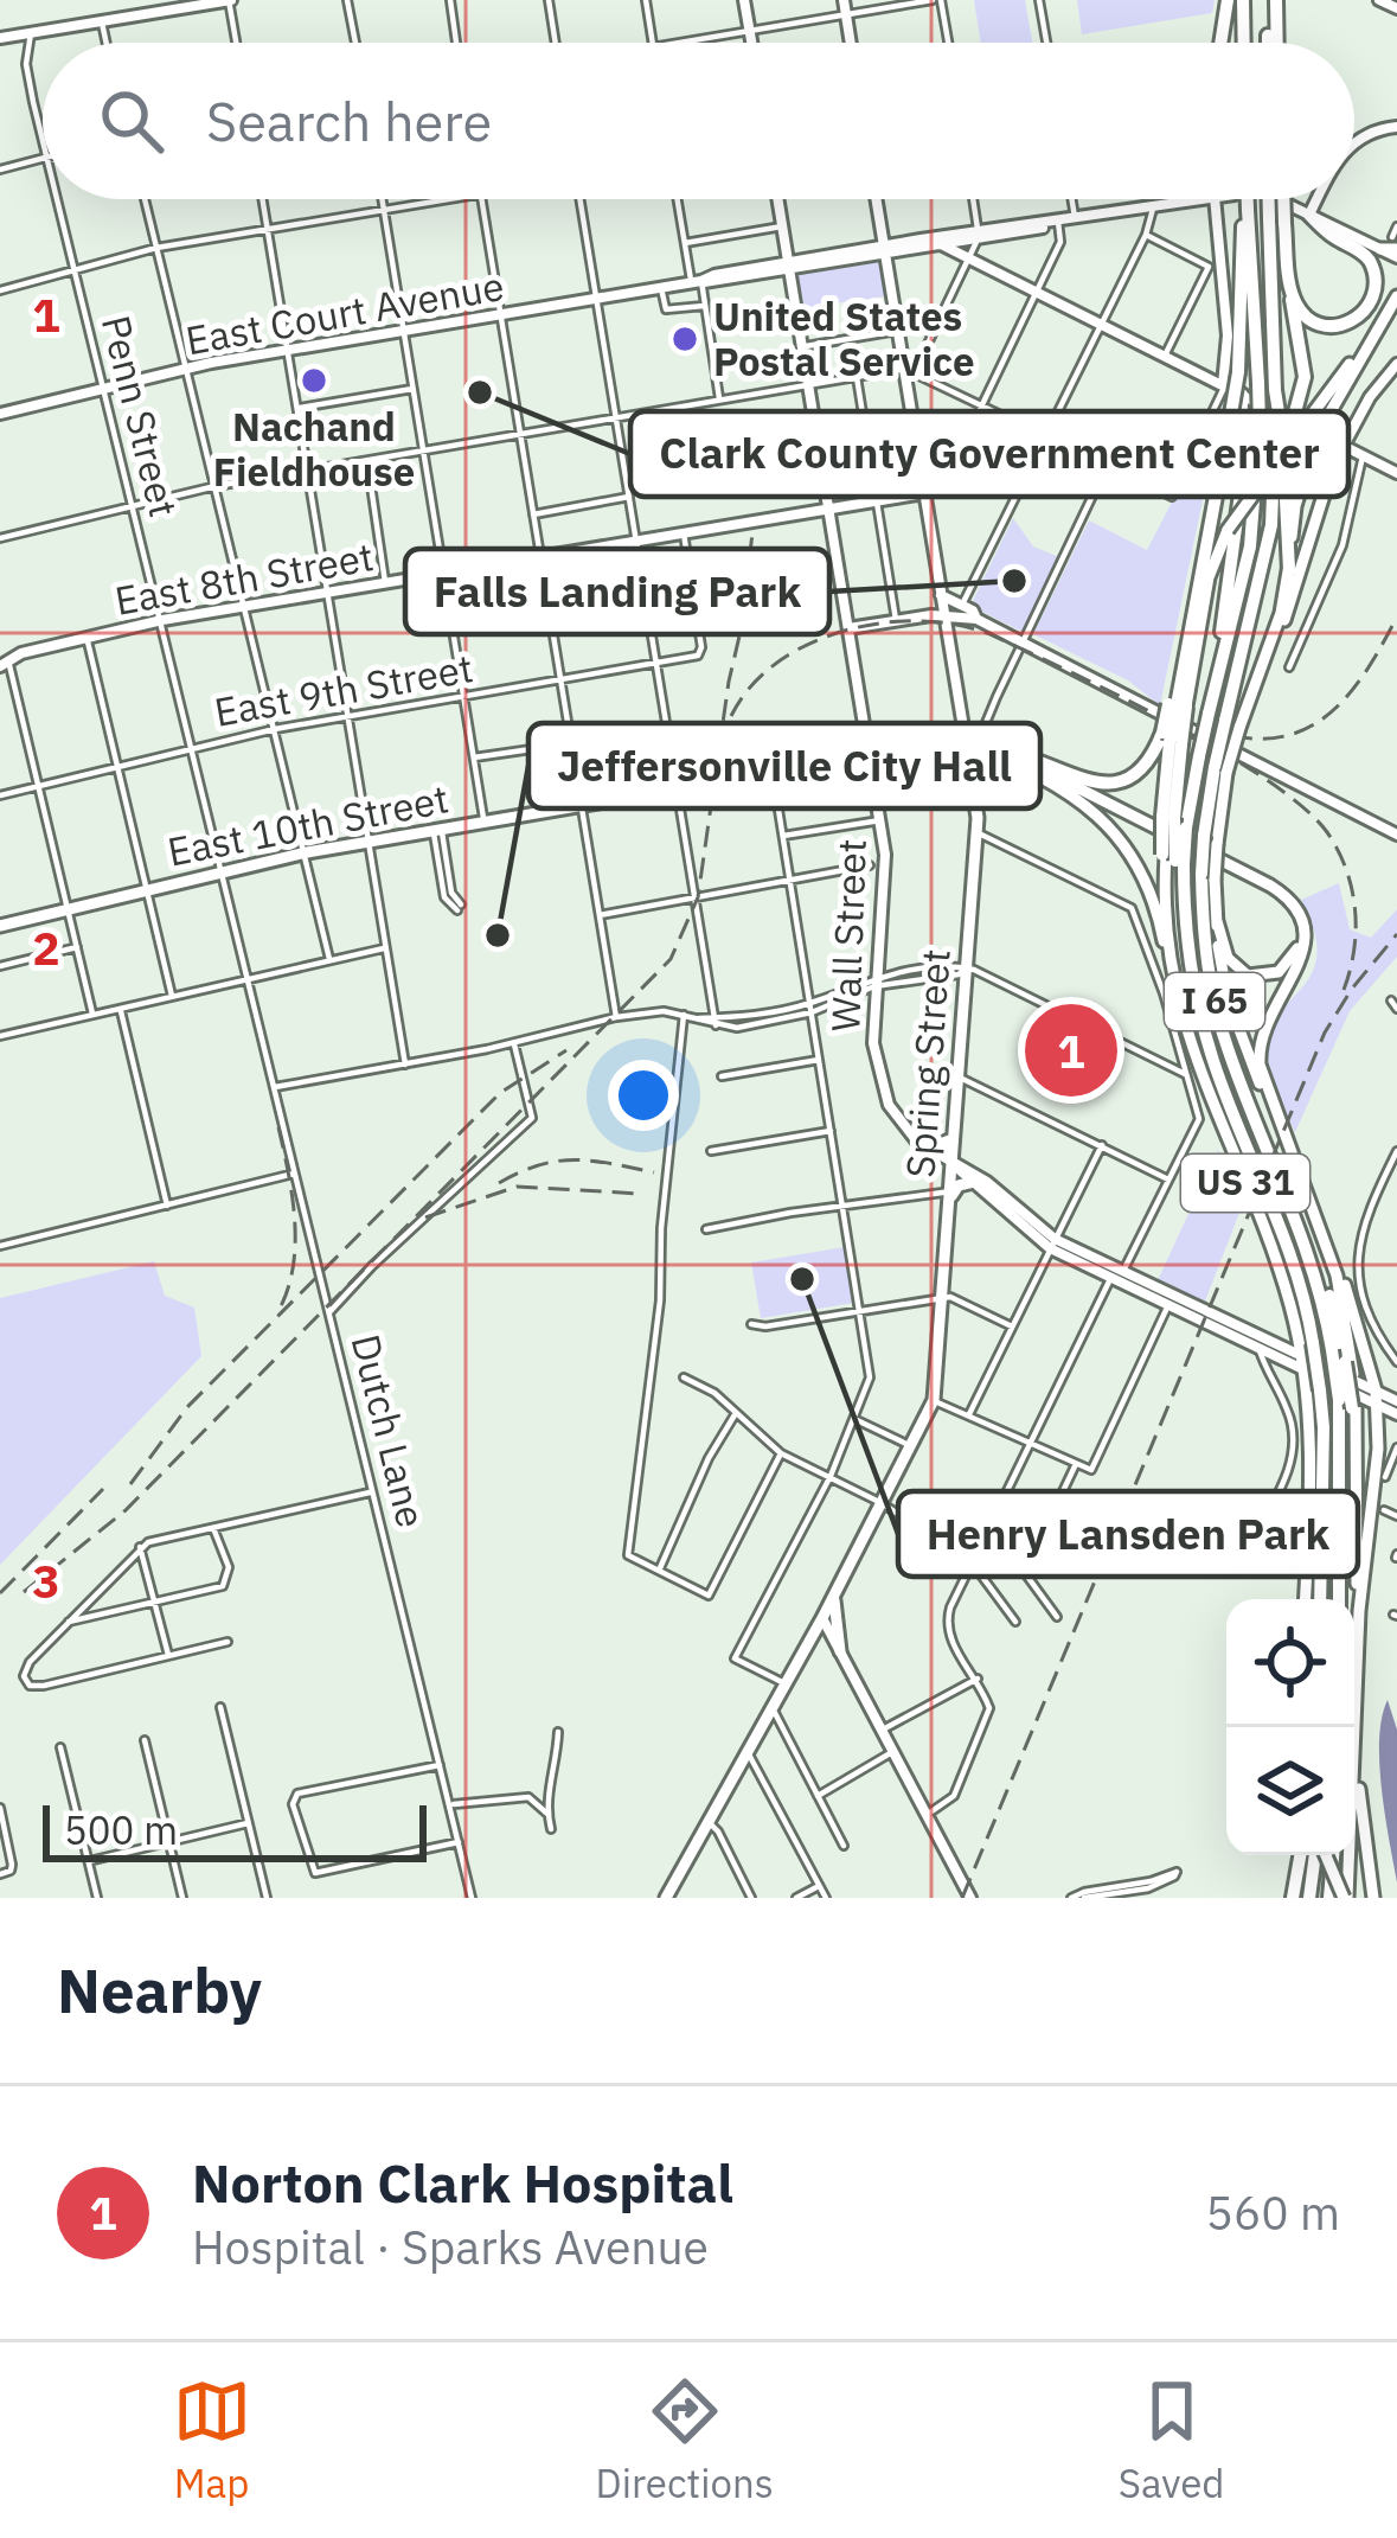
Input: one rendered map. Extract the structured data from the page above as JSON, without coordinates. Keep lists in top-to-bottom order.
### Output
{
  "streets": {
    "highway": ["I 65"],
    "main road": ["East 10th Street", "Spring Street", "US 31"],
    "street": [
      "East Court Avenue",
      "Penn Street",
      "East 8th Street",
      "East 9th Street",
      "Wall Street",
      "Dutch Lane"
    ]
  },
  "crossings": [
    ["East Court Avenue", "Penn Street"],
    ["East Court Avenue", "Wall Street"],
    ["East Court Avenue", "Spring Street"],
    ["Penn Street", "East 8th Street"],
    ["Penn Street", "East 9th Street"],
    ["Penn Street", "East 10th Street"],
    ["Penn Street", "Dutch Lane"],
    ["East 8th Street", "East 9th Street"],
    ["East 8th Street", "Wall Street"],
    ["East 8th Street", "Spring Street"],
    ["East 10th Street", "Wall Street"],
    ["East 10th Street", "Spring Street"],
    ["Wall Street", "Spring Street"],
    ["I 65", "US 31"]
  ],
  "places": [
    "United States Postal Service",
    "Nachand Fieldhouse",
    "Clark County Government Center",
    "Falls Landing Park",
    "Jeffersonville City Hall",
    "Henry Lansden Park"
  ],
  "scale_bar": "500 m",
  "page": {
    "search": "Search here",
    "pins": "1",
    "scale": "500 m",
    "heading": "Nearby",
    "list": [
      {
        "mark": "1",
        "name": "Norton Clark Hospital",
        "note": "Hospital · Sparks Avenue",
        "value": "560 m"
      }
    ],
    "nav": ["Map", "Directions", "Saved"]
  },
  "grid": {
    "rows": ["1", "2", "3"]
  }
}
